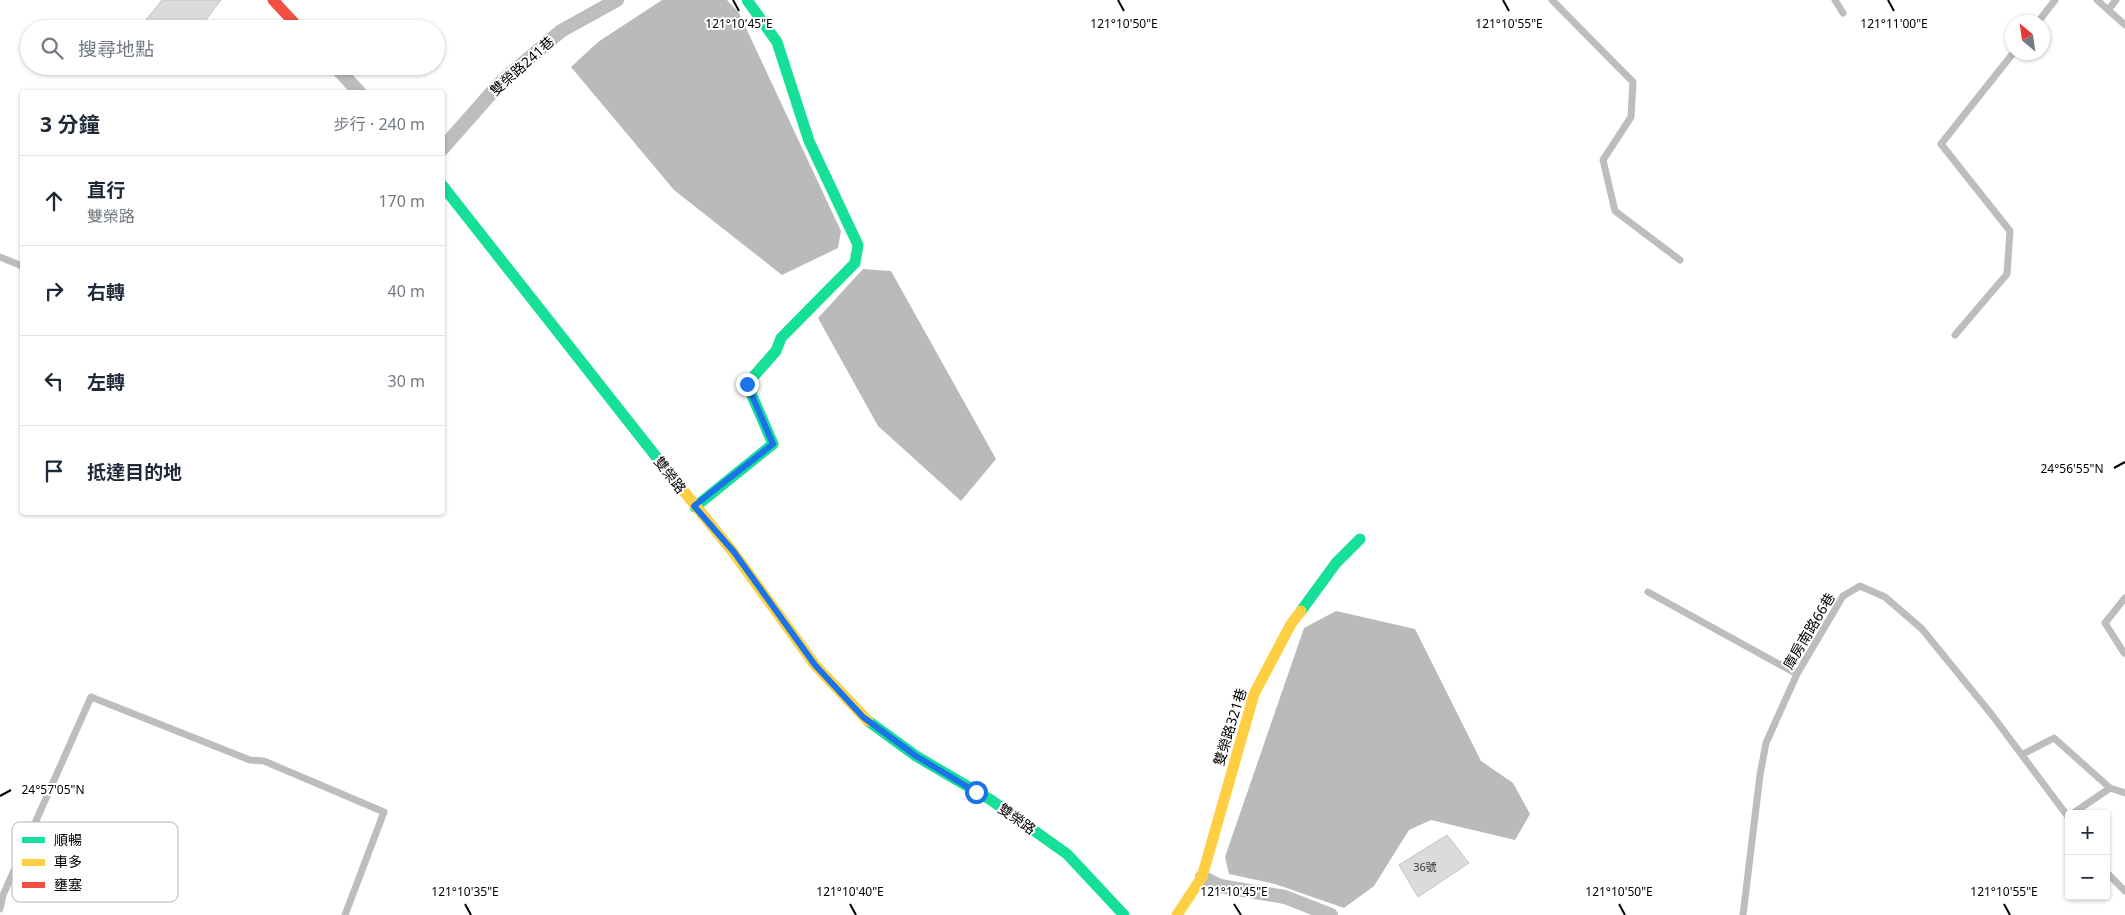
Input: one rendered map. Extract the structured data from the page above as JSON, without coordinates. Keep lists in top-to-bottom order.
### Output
{
  "streets": {
    "street": ["雙榮路241巷", "雙榮路", "雙榮路321巷"],
    "lane": ["庫房南路66巷"]
  },
  "house_numbers": ["36號"],
  "legend": ["順暢", "車多", "壅塞"],
  "north": "top left",
  "page": {
    "search": "搜尋地點",
    "heading": ["3 分鐘", "步行 · 240 m"],
    "list": [
      ["直行", "雙榮路", "170 m"],
      ["右轉", "40 m"],
      ["左轉", "30 m"],
      "抵達目的地"
    ],
    "map_buttons": ["+", "−"]
  },
  "coordinates": [
    "121°10'45\"E",
    "121°10'50\"E",
    "121°10'55\"E",
    "121°11'00\"E",
    "24°56'55\"N",
    "24°57'05\"N",
    "121°10'35\"E",
    "121°10'40\"E"
  ]
}
